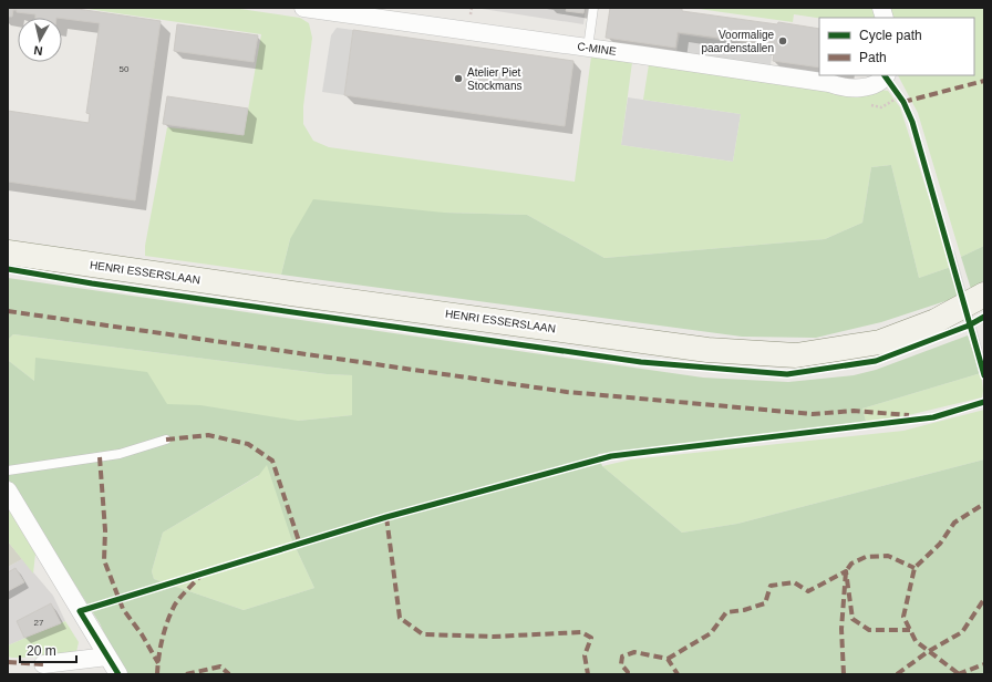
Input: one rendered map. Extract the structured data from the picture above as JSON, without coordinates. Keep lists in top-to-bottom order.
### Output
{
  "streets": {
    "street": ["C-MINE", "HENRI ESSERSLAAN"]
  },
  "places": ["Voormalige paardenstallen", "Atelier Piet Stockmans"],
  "house_numbers": ["50", "27"],
  "legend": ["Cycle path", "Path"],
  "scale_bar": "20 m",
  "north": "bottom"
}
